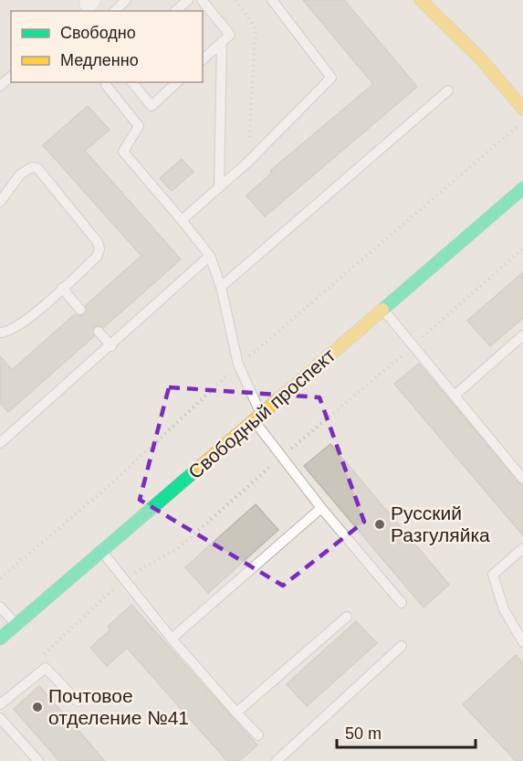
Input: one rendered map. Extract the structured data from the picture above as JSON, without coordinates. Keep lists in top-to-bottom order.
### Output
{
  "streets": {
    "main road": ["Свободный проспект"]
  },
  "places": ["Русский Разгуляйка", "Почтовое отделение №41"],
  "legend": ["Свободно", "Медленно"],
  "scale_bar": "50 m"
}
